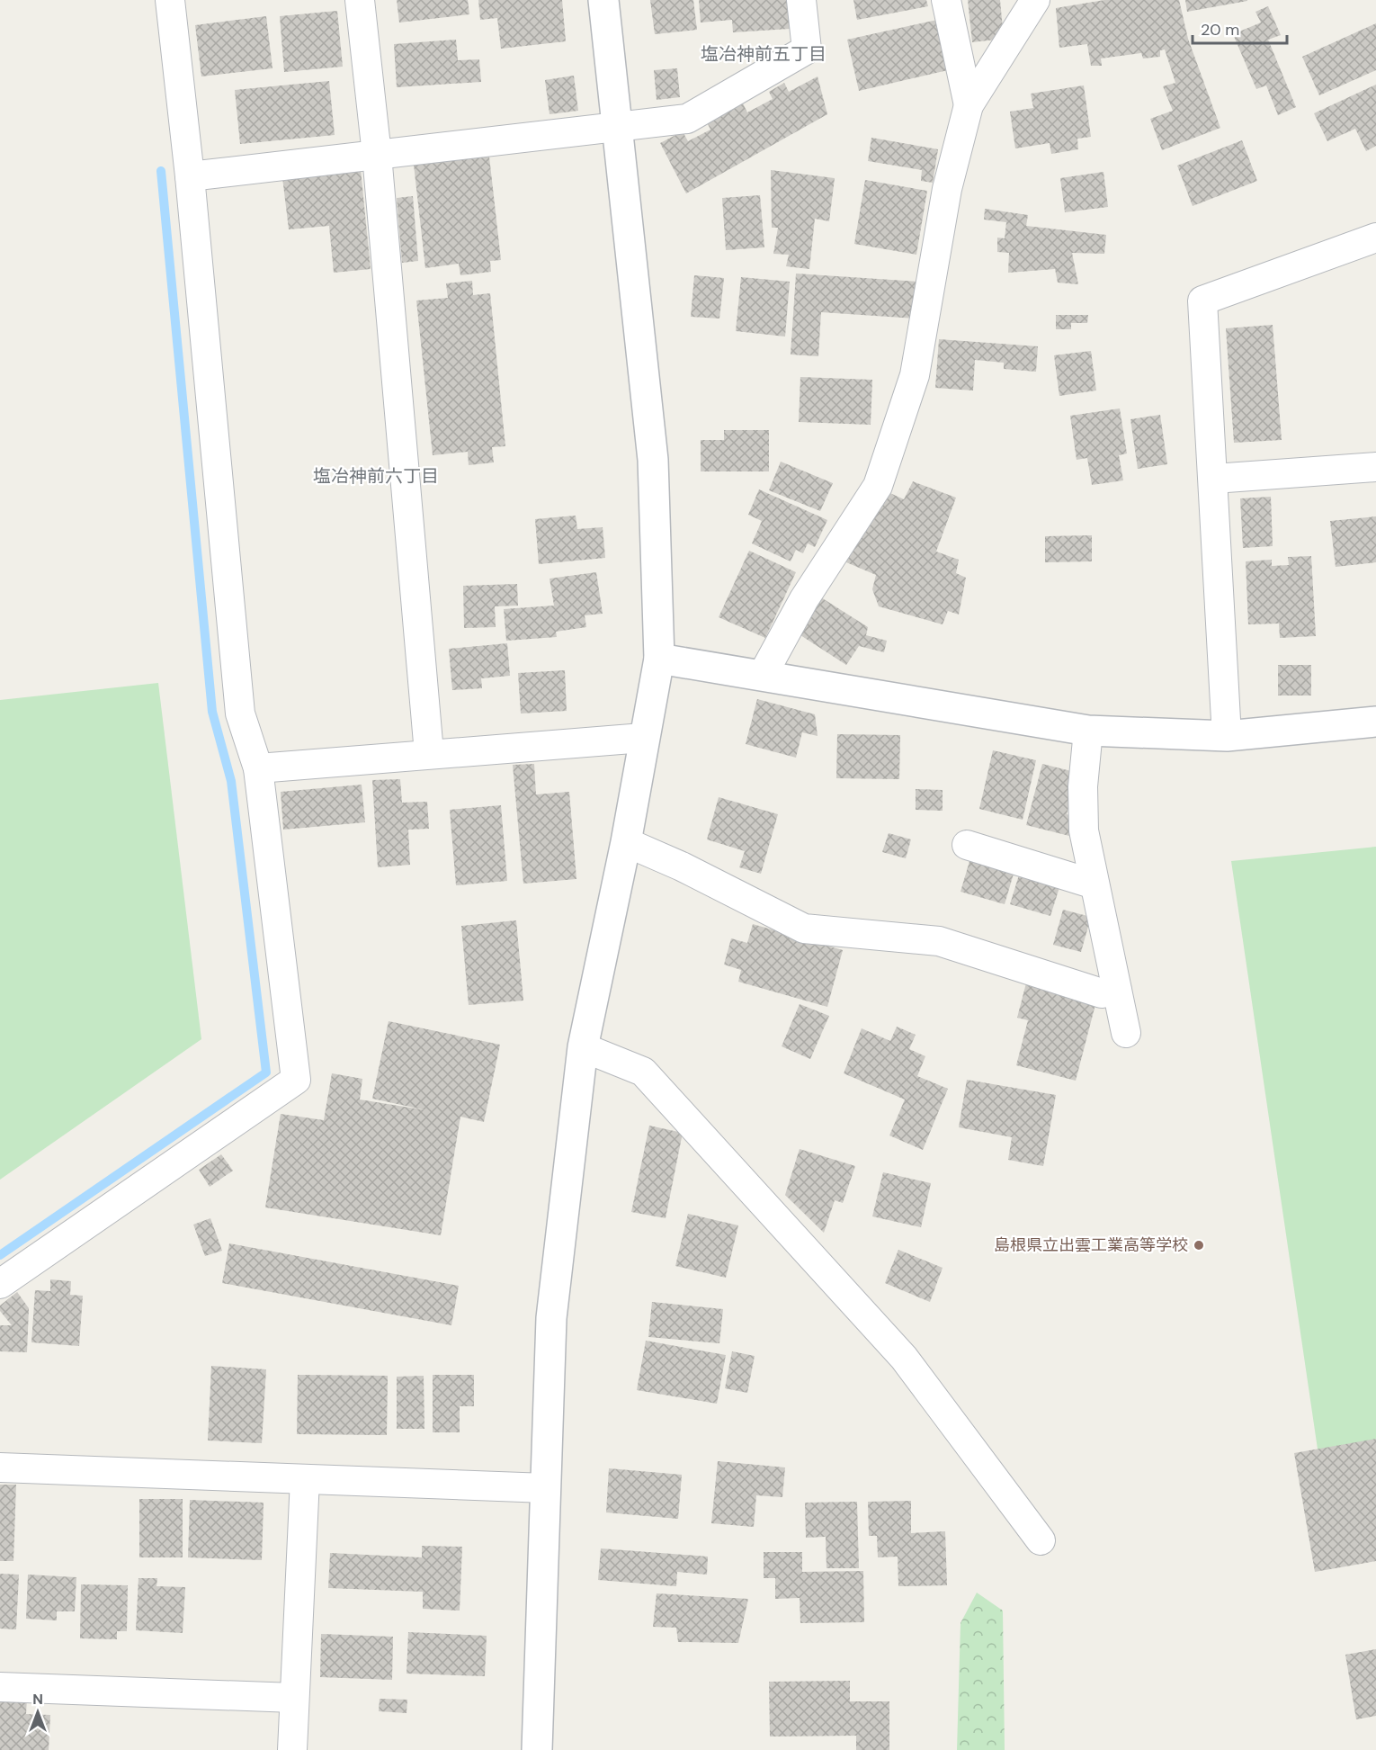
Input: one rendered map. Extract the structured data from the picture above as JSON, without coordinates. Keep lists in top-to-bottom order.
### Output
{
  "districts": ["塩冶神前五丁目", "塩冶神前六丁目"],
  "places": ["島根県立出雲工業高等学校"],
  "scale_bar": "20 m",
  "north": "top"
}
